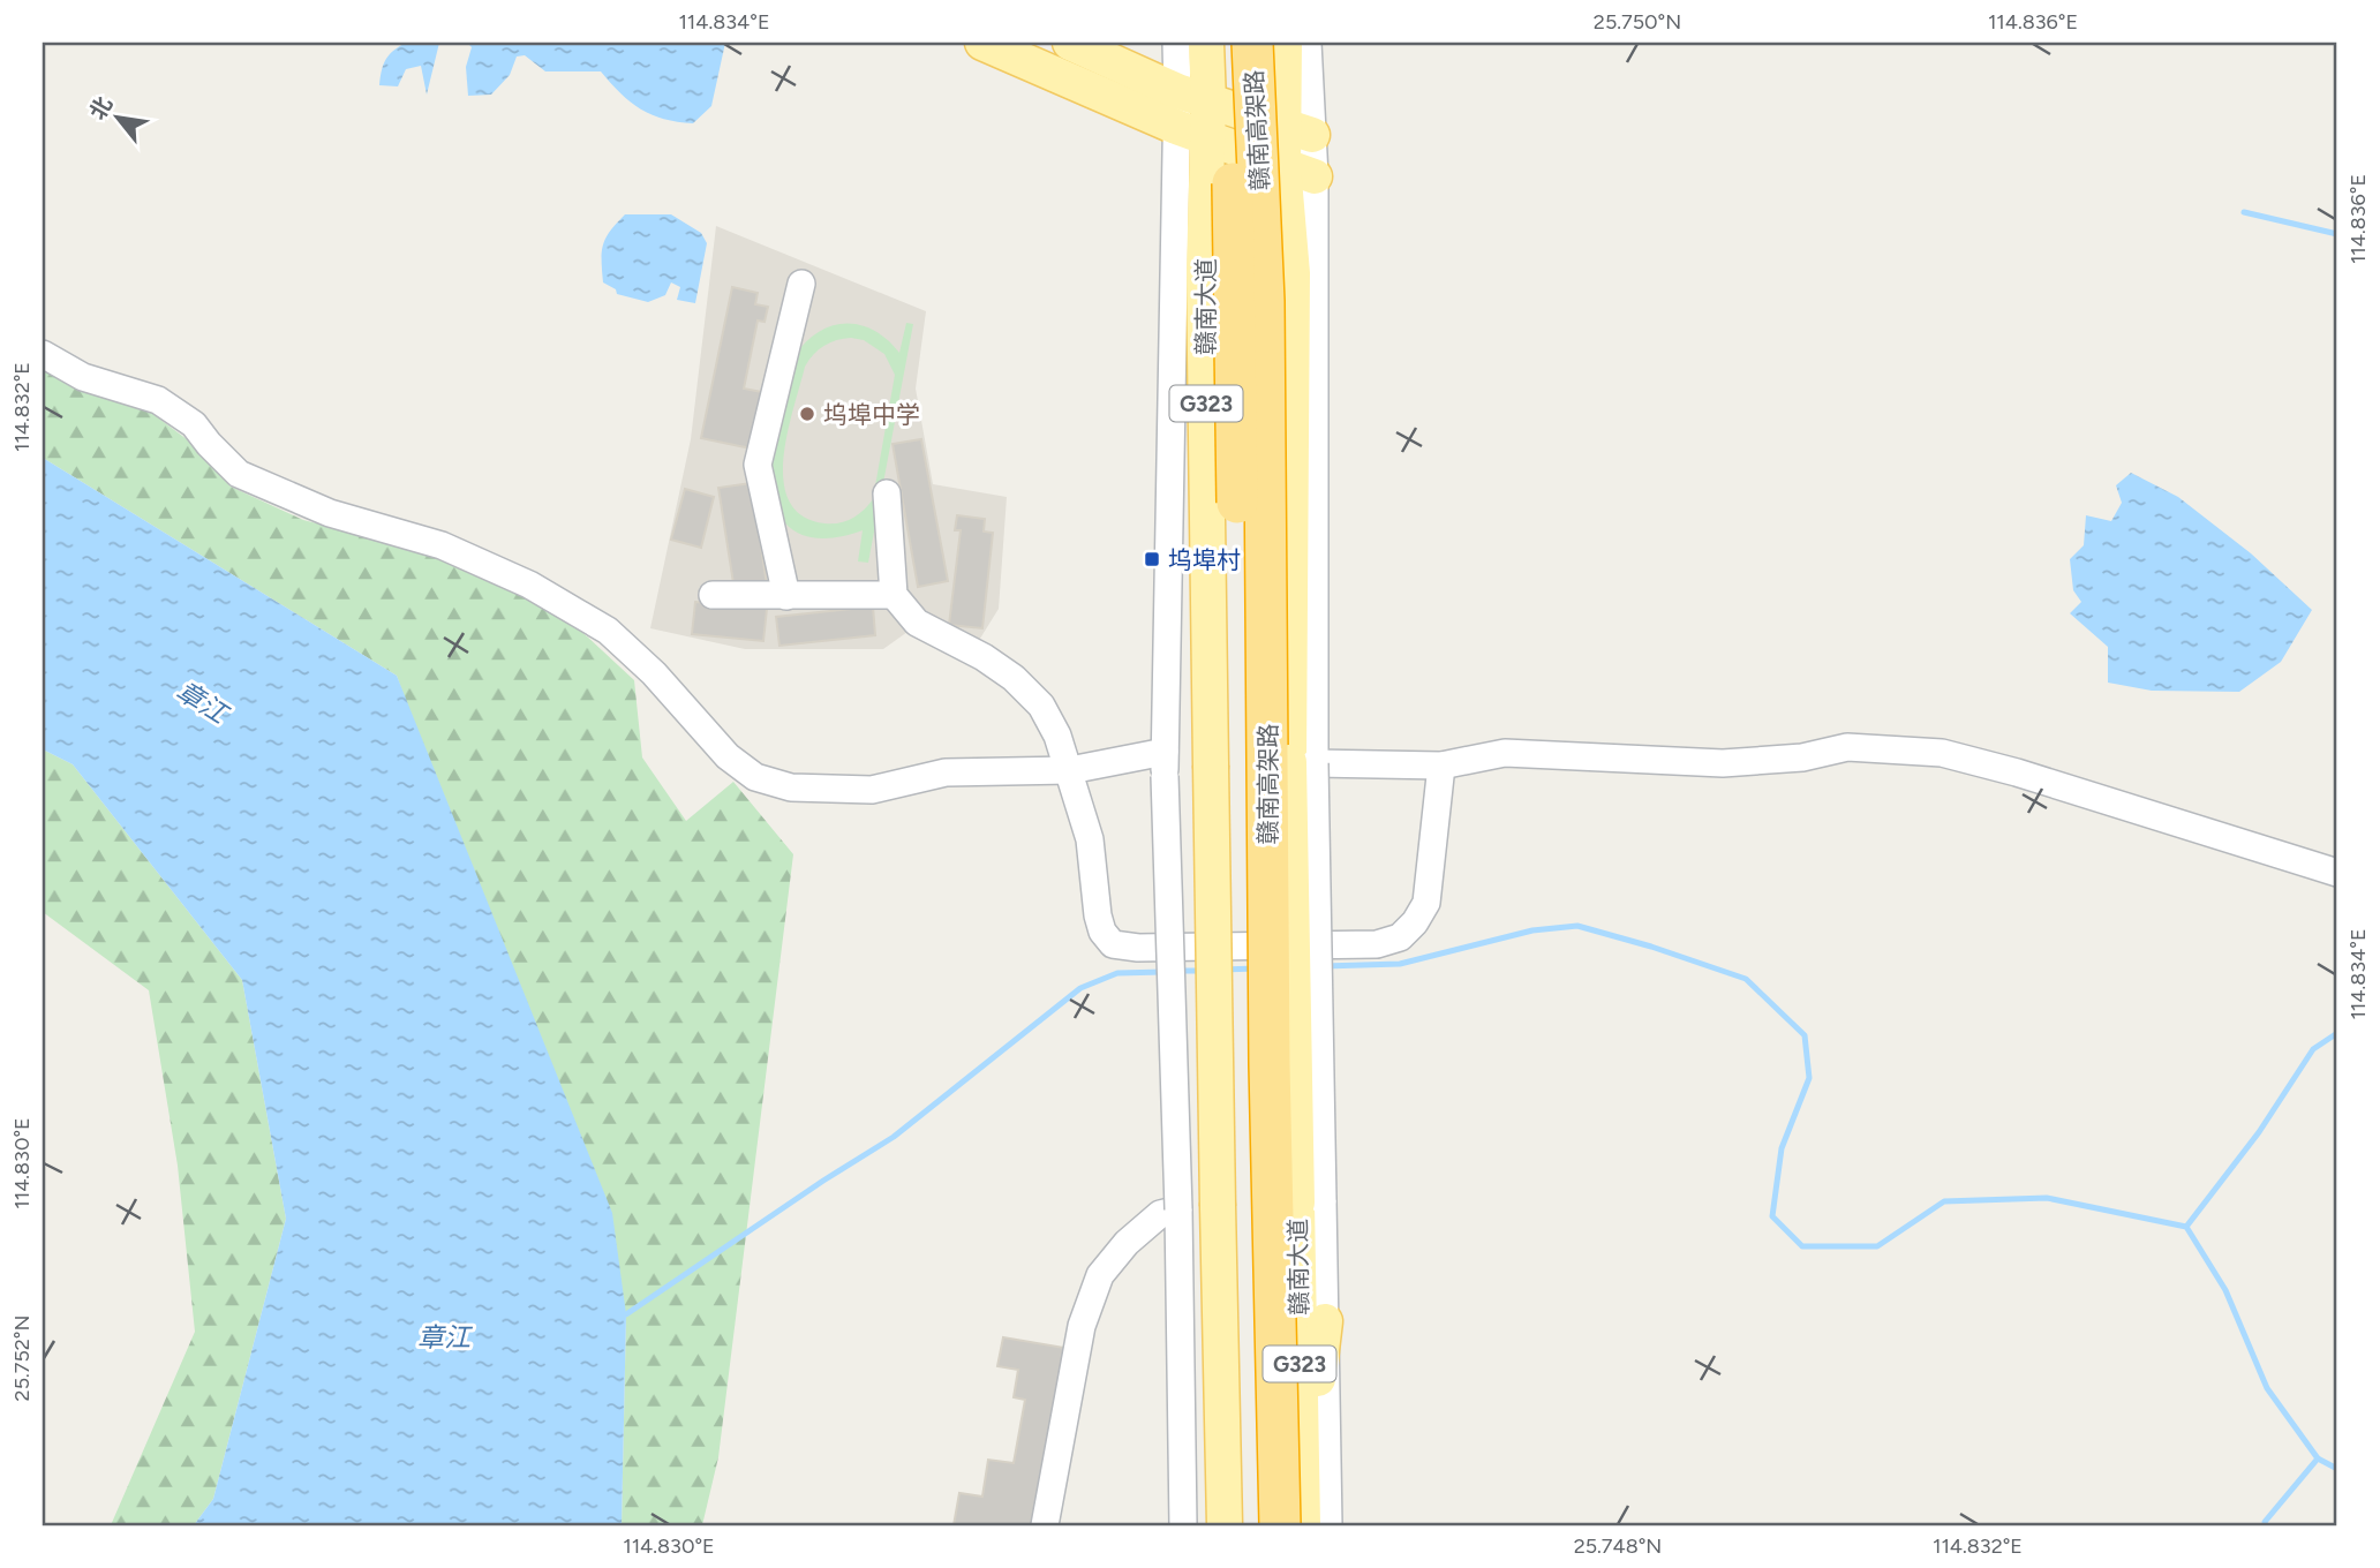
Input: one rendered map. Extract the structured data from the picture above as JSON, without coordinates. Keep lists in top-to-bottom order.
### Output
{
  "streets": {
    "highway": ["赣南高架路"],
    "main road": ["赣南大道", "G323"]
  },
  "crossings": [
    ["赣南高架路", "赣南大道"]
  ],
  "water": ["章江"],
  "places": {
    "other": ["坞埠中学"],
    "transit": ["坞埠村"]
  },
  "north": "top left",
  "coordinates": [
    "114.834°E",
    "25.750°N",
    "114.836°E",
    "114.832°E",
    "114.830°E",
    "25.752°N",
    "25.748°N"
  ]
}
